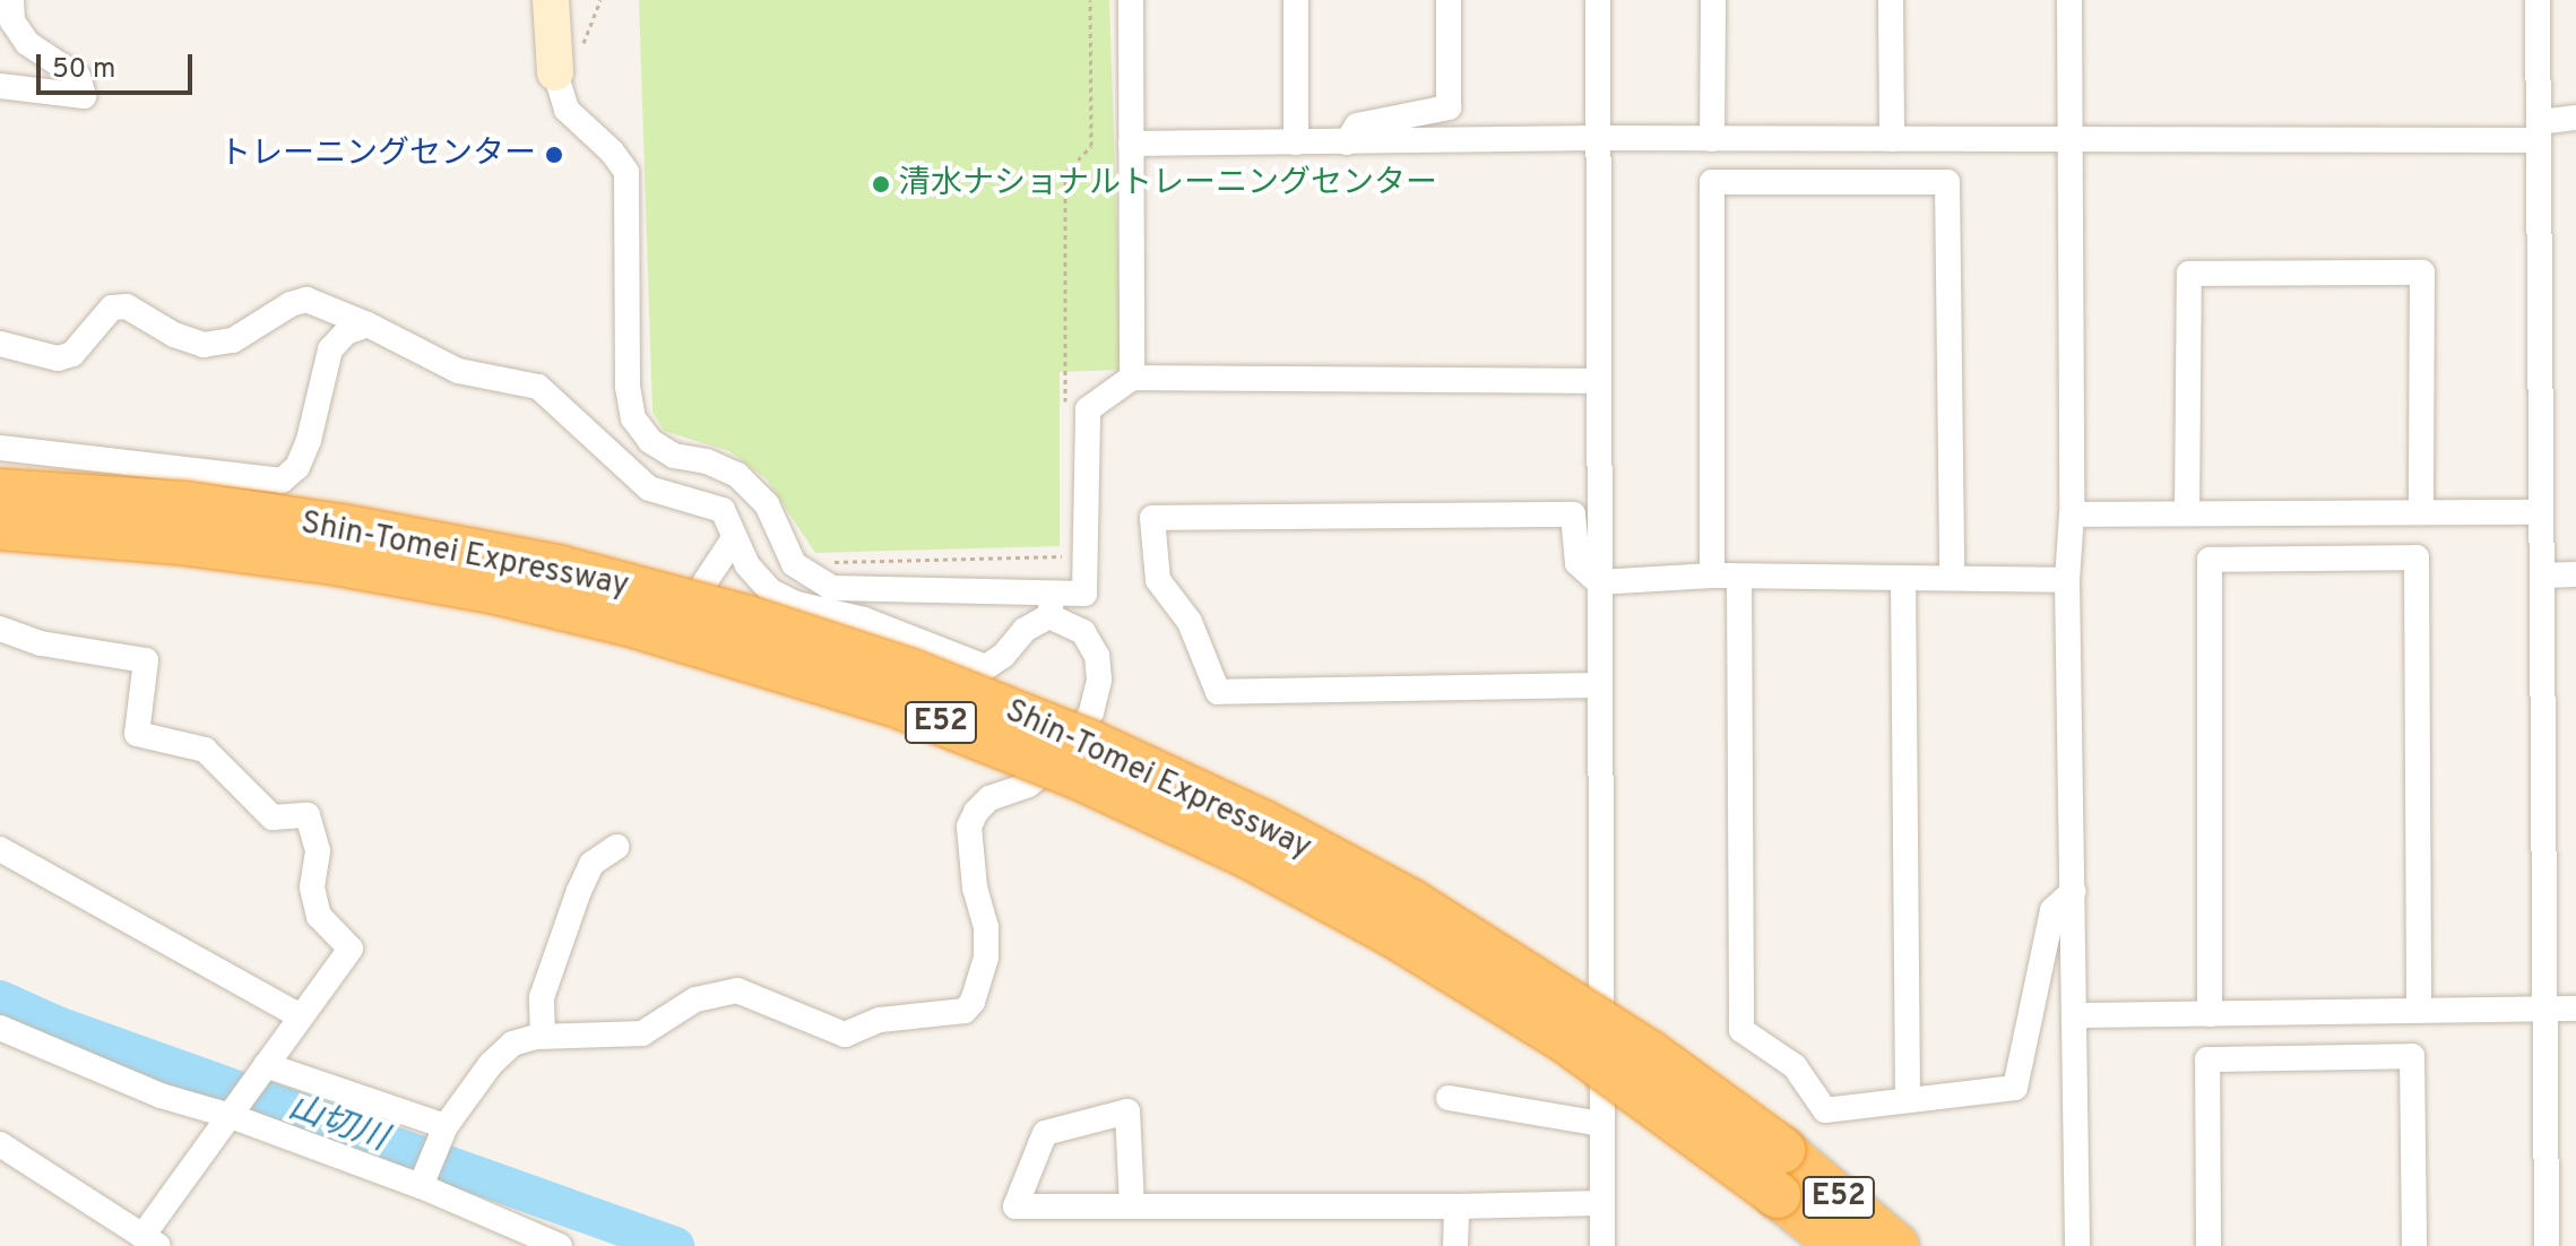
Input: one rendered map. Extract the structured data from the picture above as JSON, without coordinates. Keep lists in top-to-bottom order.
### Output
{
  "streets": {
    "highway": ["Shin-Tomei Expressway", "E52"]
  },
  "water": ["山切川"],
  "places": ["トレーニングセンター", "清水ナショナルトレーニングセンター"],
  "scale_bar": "50 m"
}
